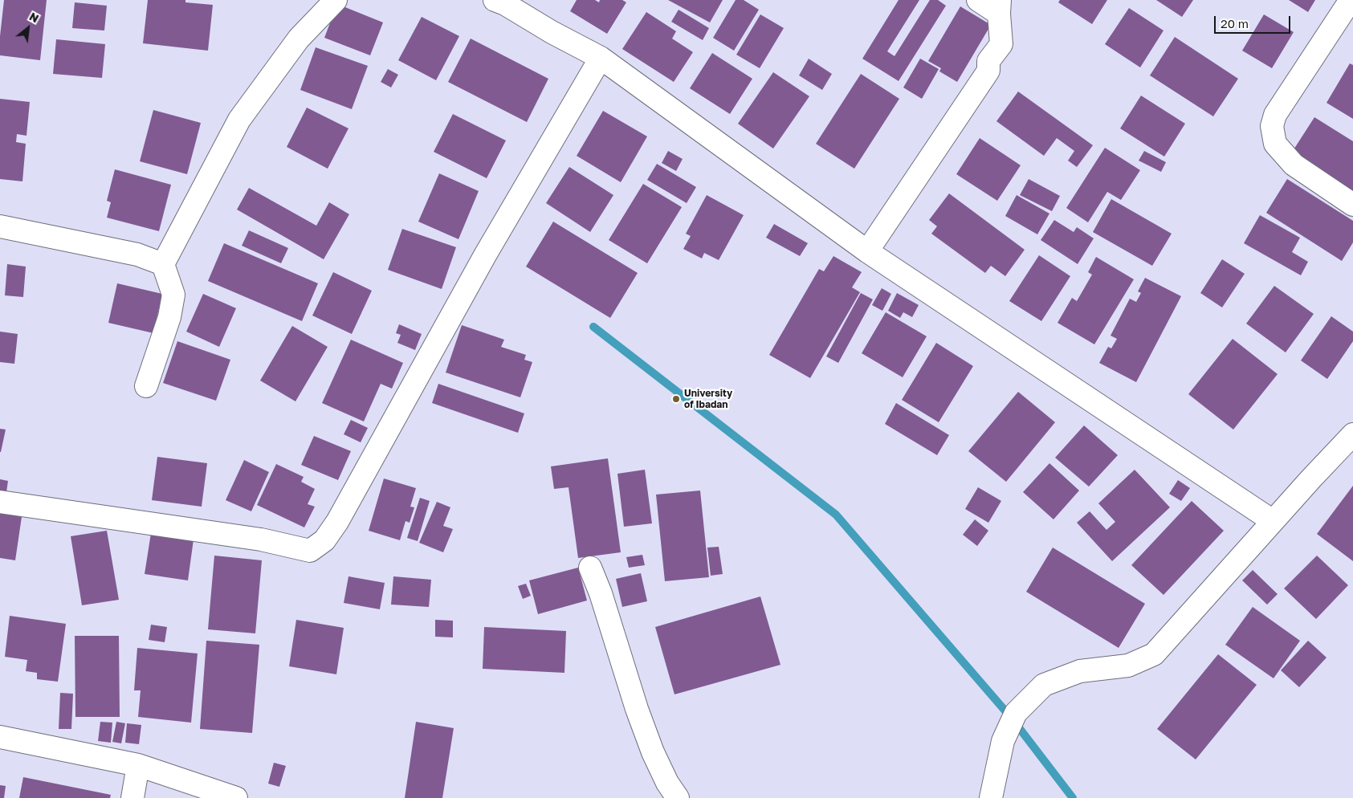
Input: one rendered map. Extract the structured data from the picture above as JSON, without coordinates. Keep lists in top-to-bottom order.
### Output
{
  "places": ["University of Ibadan"],
  "scale_bar": "20 m",
  "north": "top right"
}
